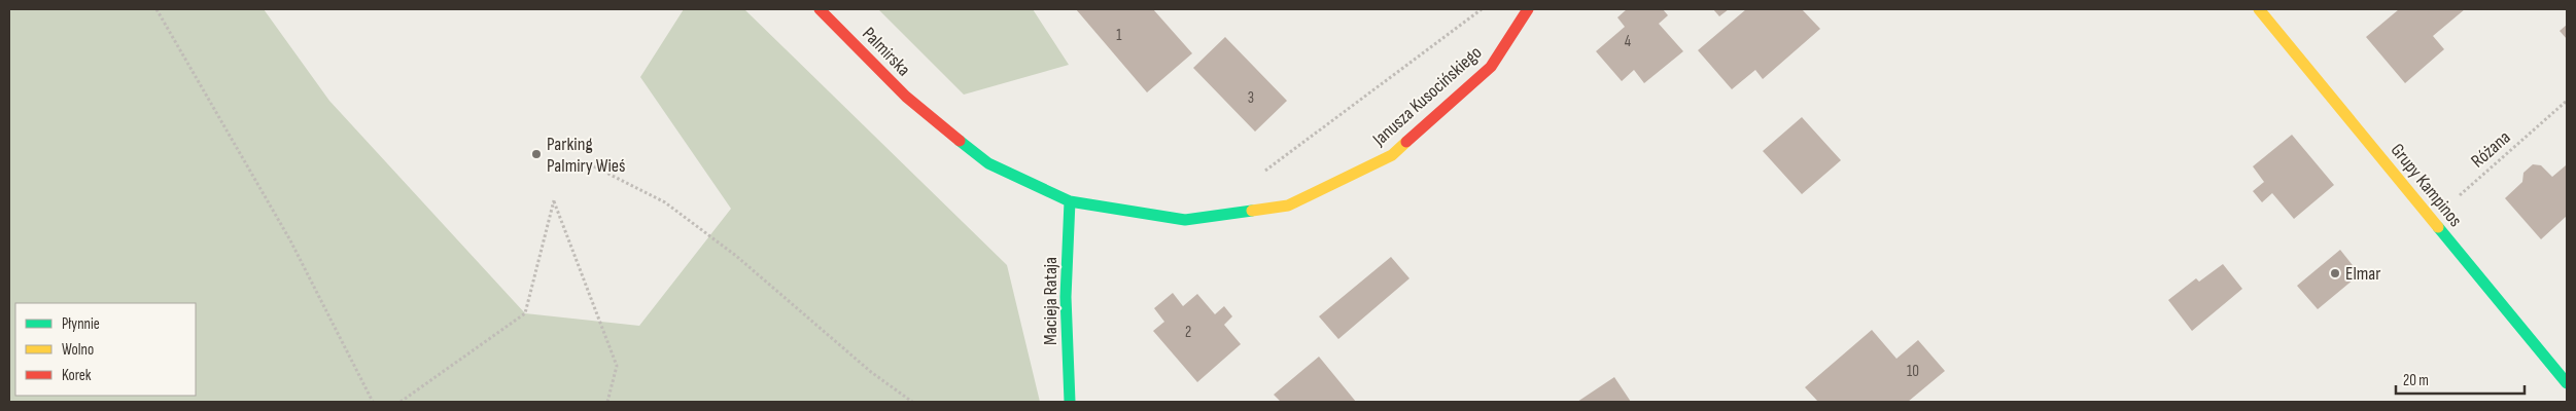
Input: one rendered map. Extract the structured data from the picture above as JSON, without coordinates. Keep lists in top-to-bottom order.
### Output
{
  "streets": {
    "street": [
      "Palmirska",
      "Janusza Kusocińskiego",
      "Grupy Kampinos",
      "Macieja Rataja"
    ],
    "path": ["Różana"]
  },
  "crossings": [
    ["Palmirska", "Janusza Kusocińskiego"],
    ["Janusza Kusocińskiego", "Macieja Rataja"],
    ["Różana", "Grupy Kampinos"]
  ],
  "places": ["Parking Palmiry Wieś", "Elmar"],
  "house_numbers": [
    "1",
    "4",
    "3",
    "2",
    "10"
  ],
  "legend": ["Płynnie", "Wolno", "Korek"],
  "scale_bar": "20 m"
}
